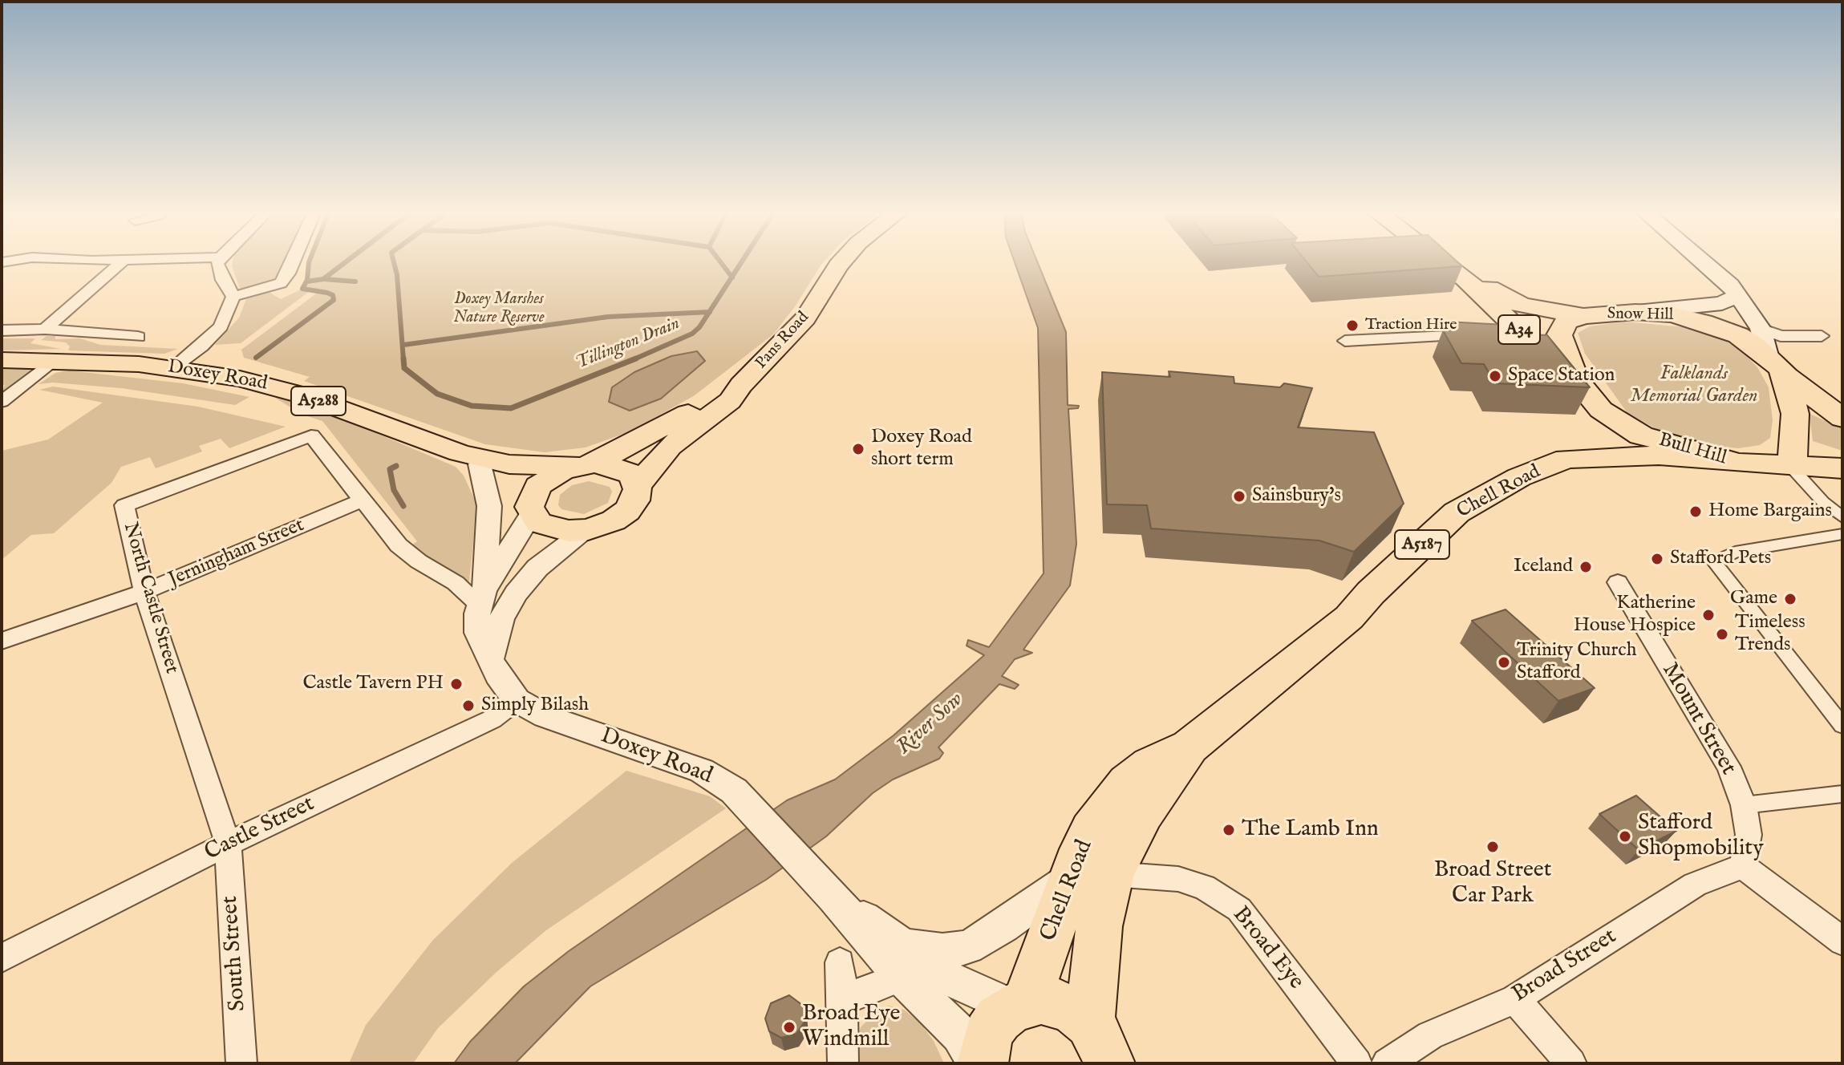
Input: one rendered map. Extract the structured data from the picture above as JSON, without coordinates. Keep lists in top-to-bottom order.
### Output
{
  "streets": {
    "highway": [
      "Snow Hill",
      "A34",
      "Bull Hill",
      "Chell Road",
      "A5187"
    ],
    "main road": ["Pans Road", "Doxey Road", "A5288"],
    "street": [
      "Jerningham Street",
      "North Castle Street",
      "Mount Street",
      "Castle Street",
      "Broad Eye",
      "South Street",
      "Broad Street"
    ]
  },
  "crossings": [
    ["Snow Hill", "A34"],
    ["Pans Road", "Doxey Road"],
    ["Pans Road", "A5288"],
    ["Doxey Road", "A5288"],
    ["Doxey Road", "Castle Street"],
    ["Bull Hill", "Chell Road"],
    ["Bull Hill", "A5187"],
    ["Chell Road", "A5187"],
    ["Chell Road", "Broad Eye"],
    ["Jerningham Street", "North Castle Street"],
    ["North Castle Street", "Castle Street"],
    ["North Castle Street", "South Street"],
    ["Mount Street", "Broad Street"],
    ["Castle Street", "South Street"]
  ],
  "water": ["Tillington Drain", "River Sow"],
  "parks": ["Doxey Marshes Nature Reserve", "Falklands Memorial Garden"],
  "places": [
    "Traction Hire",
    "Space Station",
    "Doxey Road short term",
    "Sainsbury's",
    "Home Bargains",
    "Stafford Pets",
    "Iceland",
    "Game",
    "Katherine House Hospice",
    "Timeless Trends",
    "Trinity Church Stafford",
    "Castle Tavern PH",
    "Simply Bilash",
    "The Lamb Inn",
    "Stafford Shopmobility",
    "Broad Street Car Park",
    "Broad Eye Windmill"
  ]
}
